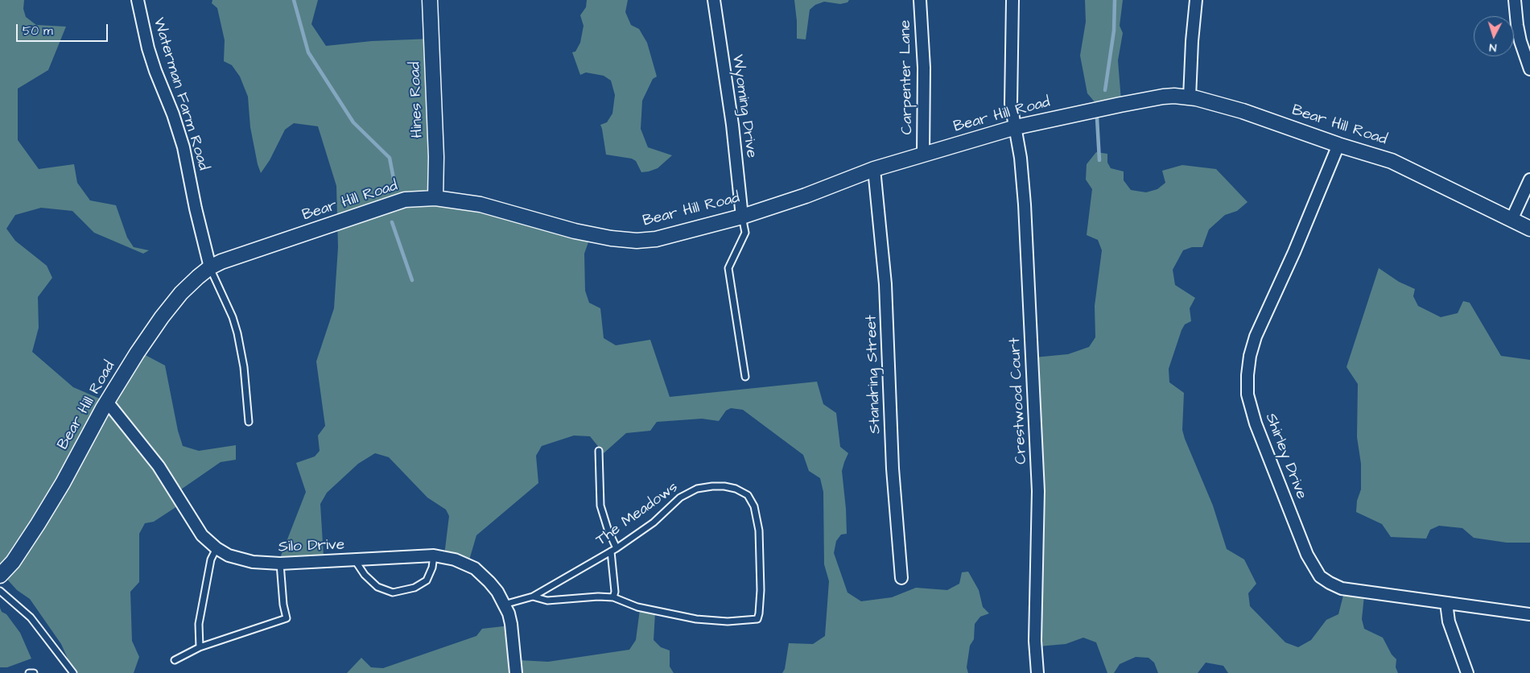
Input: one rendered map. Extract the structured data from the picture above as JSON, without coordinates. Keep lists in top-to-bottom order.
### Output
{
  "streets": {
    "street": [
      "Carpenter Lane",
      "Waterman Farm Road",
      "Hines Road",
      "Wyoming Drive",
      "Bear Hill Road",
      "Standring Street",
      "Crestwood Court",
      "Shirley Drive",
      "Silo Drive"
    ],
    "lane": ["The Meadows"]
  },
  "crossings": [
    ["Carpenter Lane", "Bear Hill Road"],
    ["Waterman Farm Road", "Bear Hill Road"],
    ["Hines Road", "Bear Hill Road"],
    ["Wyoming Drive", "Bear Hill Road"],
    ["Bear Hill Road", "Standring Street"],
    ["Bear Hill Road", "Crestwood Court"],
    ["Bear Hill Road", "Shirley Drive"],
    ["Bear Hill Road", "Silo Drive"],
    ["The Meadows", "Silo Drive"]
  ],
  "scale_bar": "50 m",
  "north": "bottom"
}
